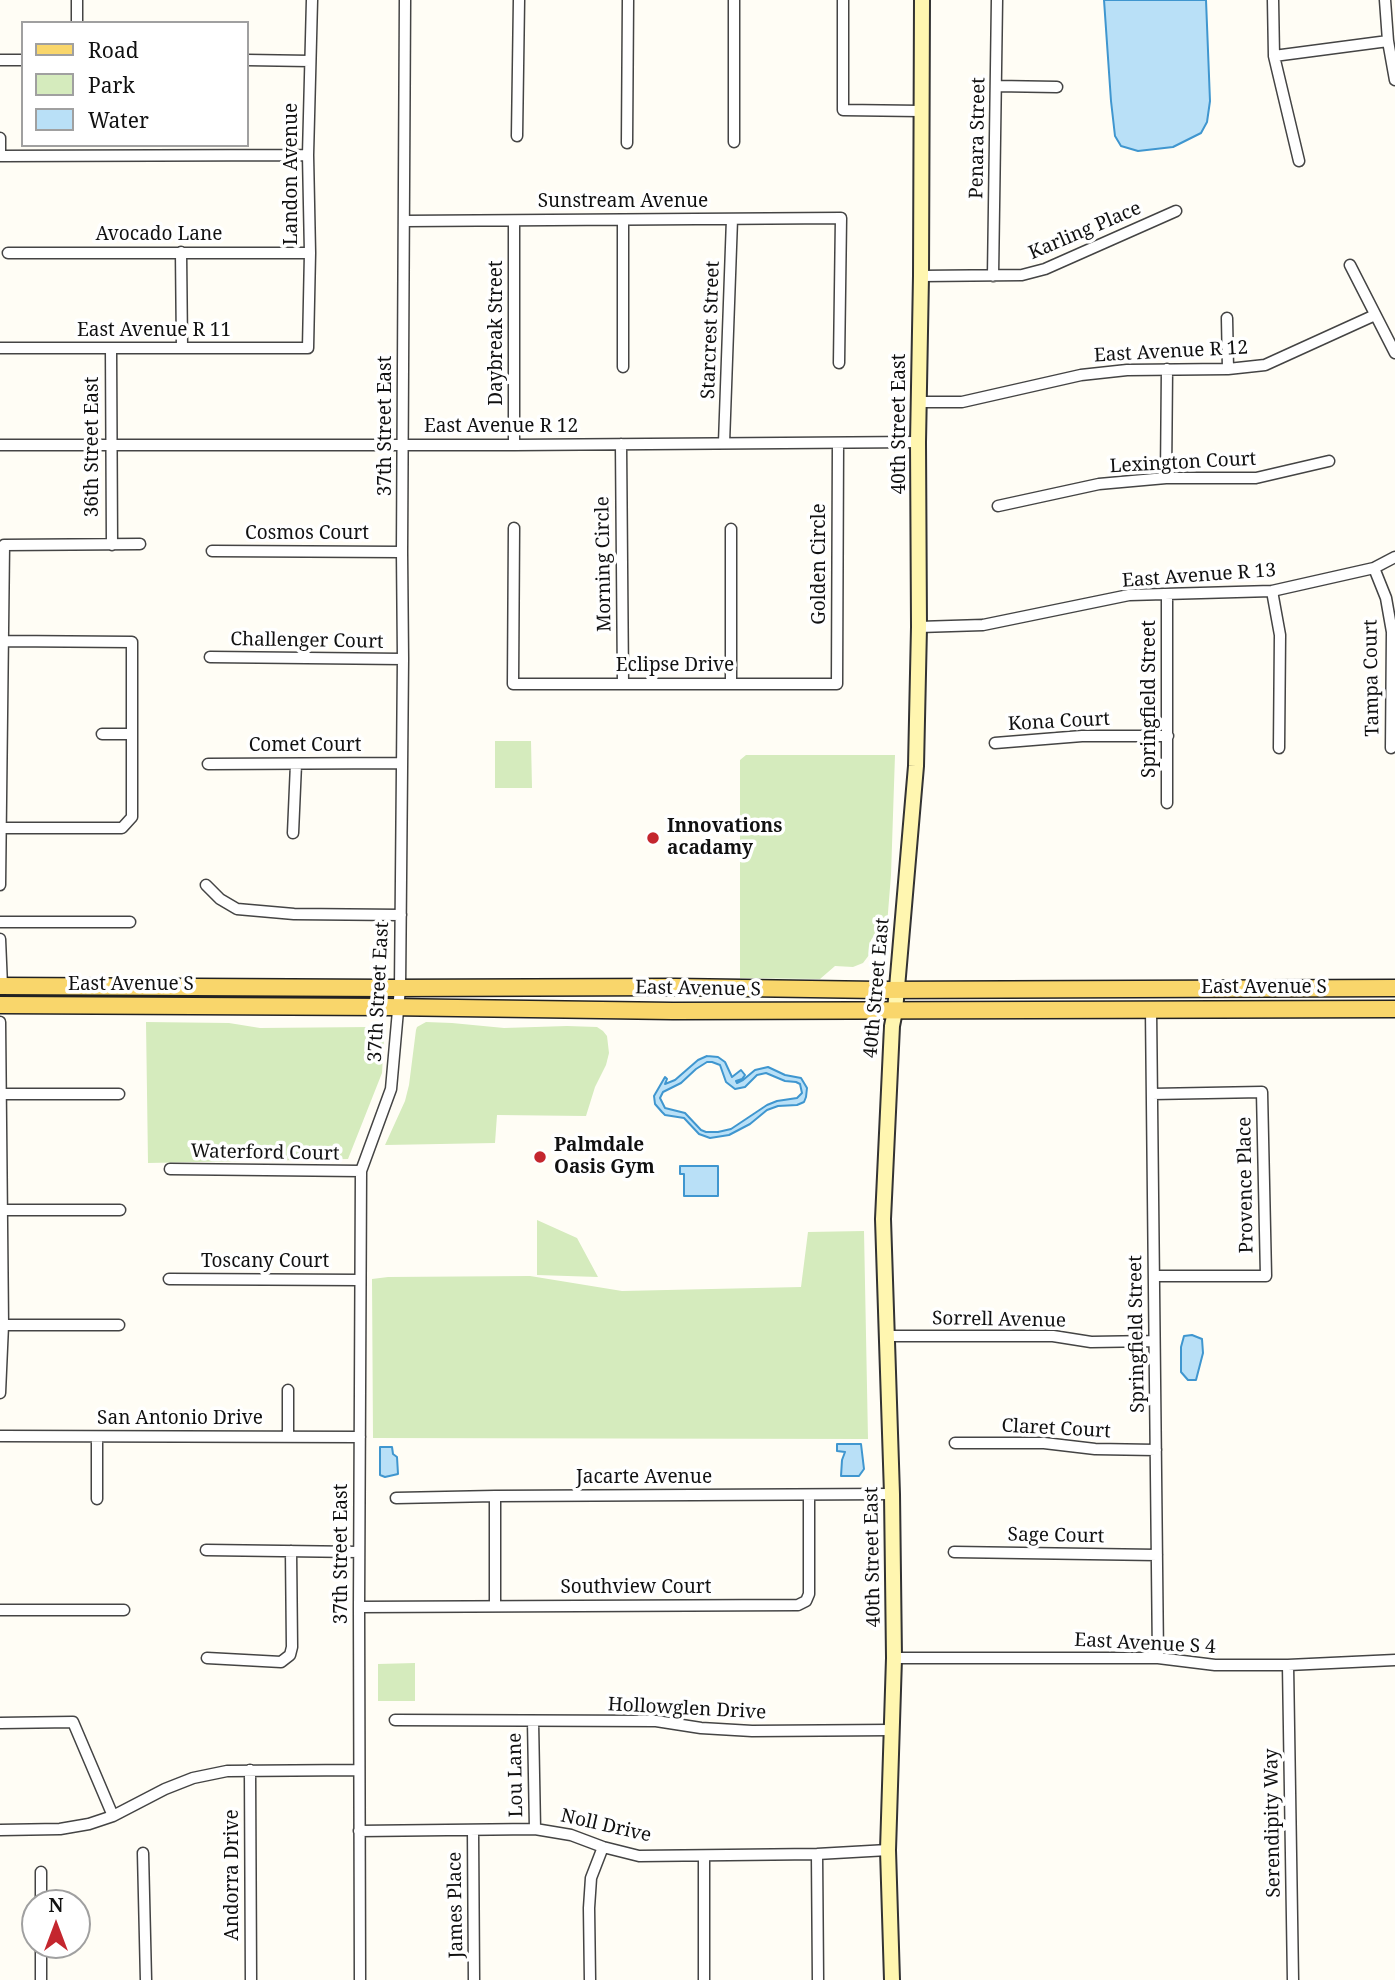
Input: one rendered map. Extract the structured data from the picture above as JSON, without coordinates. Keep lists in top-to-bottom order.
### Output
{
  "streets": {
    "main road": ["40th Street East", "East Avenue S"],
    "street": [
      "Penara Street",
      "Landon Avenue",
      "Sunstream Avenue",
      "Karling Place",
      "Avocado Lane",
      "Starcrest Street",
      "East Avenue R 11",
      "Daybreak Street",
      "East Avenue R 12",
      "37th Street East",
      "36th Street East",
      "Lexington Court",
      "Cosmos Court",
      "Morning Circle",
      "Golden Circle",
      "East Avenue R 13",
      "Challenger Court",
      "Eclipse Drive",
      "Tampa Court",
      "Springfield Street",
      "Kona Court",
      "Comet Court",
      "Waterford Court",
      "Provence Place",
      "Toscany Court",
      "Sorrell Avenue",
      "San Antonio Drive",
      "Claret Court",
      "Jacarte Avenue",
      "Sage Court",
      "Southview Court",
      "East Avenue S 4",
      "Hollowglen Drive",
      "Lou Lane",
      "Serendipity Way",
      "Noll Drive",
      "Andorra Drive",
      "James Place"
    ]
  },
  "crossings": [
    ["Penara Street", "Karling Place"],
    ["Landon Avenue", "Avocado Lane"],
    ["Landon Avenue", "East Avenue R 11"],
    ["Sunstream Avenue", "Starcrest Street"],
    ["Sunstream Avenue", "Daybreak Street"],
    ["Sunstream Avenue", "37th Street East"],
    ["Karling Place", "40th Street East"],
    ["Starcrest Street", "East Avenue R 12"],
    ["East Avenue R 11", "36th Street East"],
    ["Daybreak Street", "East Avenue R 12"],
    ["East Avenue R 12", "40th Street East"],
    ["East Avenue R 12", "37th Street East"],
    ["East Avenue R 12", "36th Street East"],
    ["East Avenue R 12", "Morning Circle"],
    ["East Avenue R 12", "Golden Circle"],
    ["40th Street East", "East Avenue R 13"],
    ["40th Street East", "East Avenue S"],
    ["40th Street East", "Sorrell Avenue"],
    ["40th Street East", "Jacarte Avenue"],
    ["40th Street East", "East Avenue S 4"],
    ["40th Street East", "Hollowglen Drive"],
    ["40th Street East", "Noll Drive"],
    ["37th Street East", "Cosmos Court"],
    ["37th Street East", "Challenger Court"],
    ["37th Street East", "Comet Court"],
    ["37th Street East", "East Avenue S"],
    ["37th Street East", "Waterford Court"],
    ["37th Street East", "Toscany Court"],
    ["37th Street East", "San Antonio Drive"],
    ["37th Street East", "Southview Court"],
    ["37th Street East", "Noll Drive"],
    ["Morning Circle", "Eclipse Drive"],
    ["Golden Circle", "Eclipse Drive"],
    ["East Avenue R 13", "Tampa Court"],
    ["East Avenue R 13", "Springfield Street"],
    ["Springfield Street", "Kona Court"],
    ["Springfield Street", "East Avenue S"],
    ["Springfield Street", "Provence Place"],
    ["Springfield Street", "Sorrell Avenue"],
    ["Springfield Street", "Claret Court"],
    ["Springfield Street", "Sage Court"],
    ["Springfield Street", "East Avenue S 4"],
    ["Jacarte Avenue", "Southview Court"],
    ["East Avenue S 4", "Serendipity Way"],
    ["Hollowglen Drive", "Lou Lane"],
    ["Lou Lane", "Noll Drive"],
    ["Noll Drive", "James Place"]
  ],
  "places": ["Innovations acadamy", "Palmdale Oasis Gym"],
  "legend": ["Road", "Park", "Water"],
  "north": "top"
}
